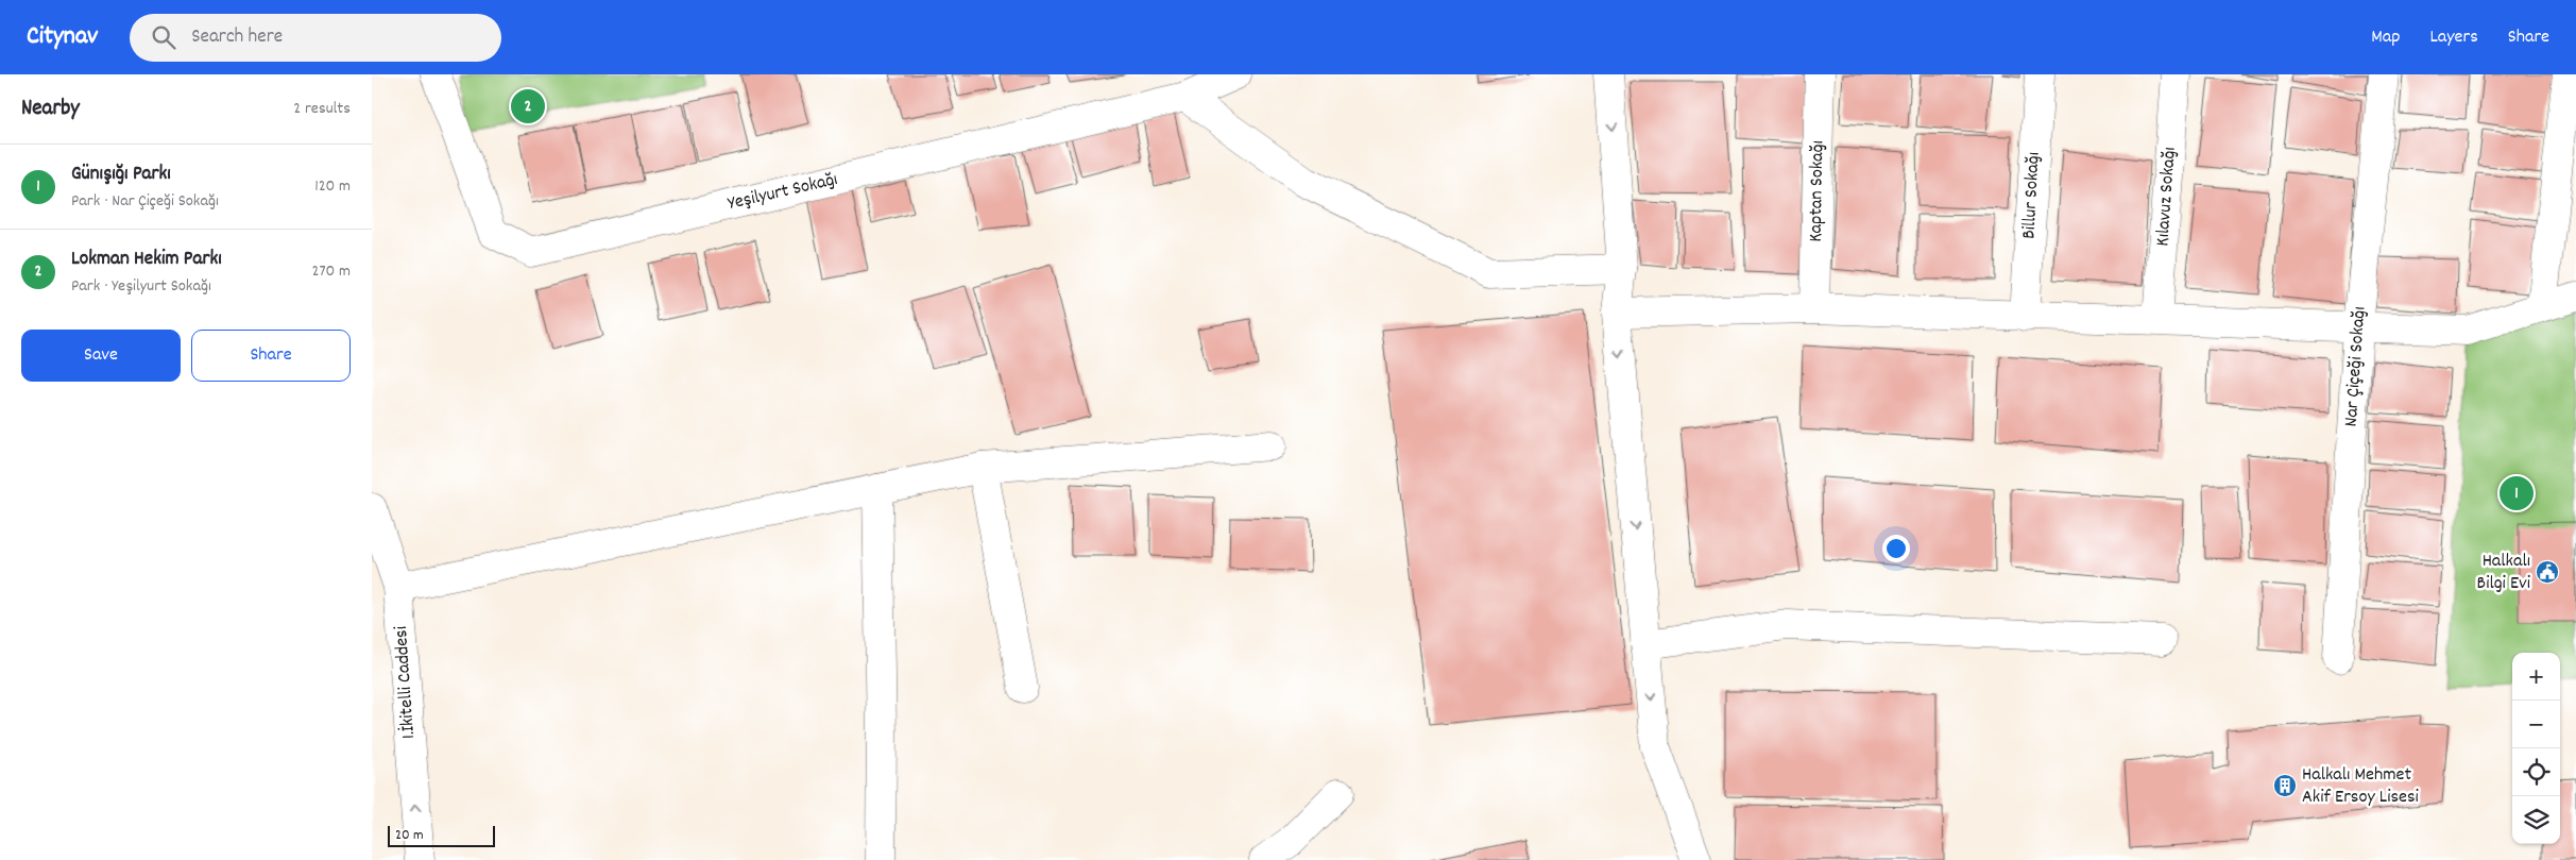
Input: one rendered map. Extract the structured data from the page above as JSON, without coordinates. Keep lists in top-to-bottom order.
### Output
{
  "streets": {
    "street": [
      "Kaptan Sokağı",
      "Yeşilyurt Sokağı",
      "Billur Sokağı",
      "Kılavuz Sokağı",
      "Nar Çiçeği Sokağı",
      "1.İkitelli Caddesi"
    ]
  },
  "one_way": ["1.İkitelli Caddesi"],
  "places": {
    "public building": ["Halkalı Bilgi Evi"],
    "building": ["Halkalı Mehmet Akif Ersoy Lisesi"]
  },
  "scale_bar": "20 m",
  "page": {
    "header": "Citynav",
    "search": "Search here",
    "nav": ["Map", "Layers", "Share"],
    "heading": ["Nearby", "2 results"],
    "pins": ["2", "1"],
    "list": [
      {
        "mark": "1",
        "name": "Günışığı Parkı",
        "note": "Park · Nar Çiçeği Sokağı",
        "value": "120 m"
      },
      {
        "mark": "2",
        "name": "Lokman Hekim Parkı",
        "note": "Park · Yeşilyurt Sokağı",
        "value": "270 m"
      }
    ],
    "buttons": ["Save", "Share"],
    "map_buttons": ["+", "−"],
    "scale": "20 m"
  }
}
